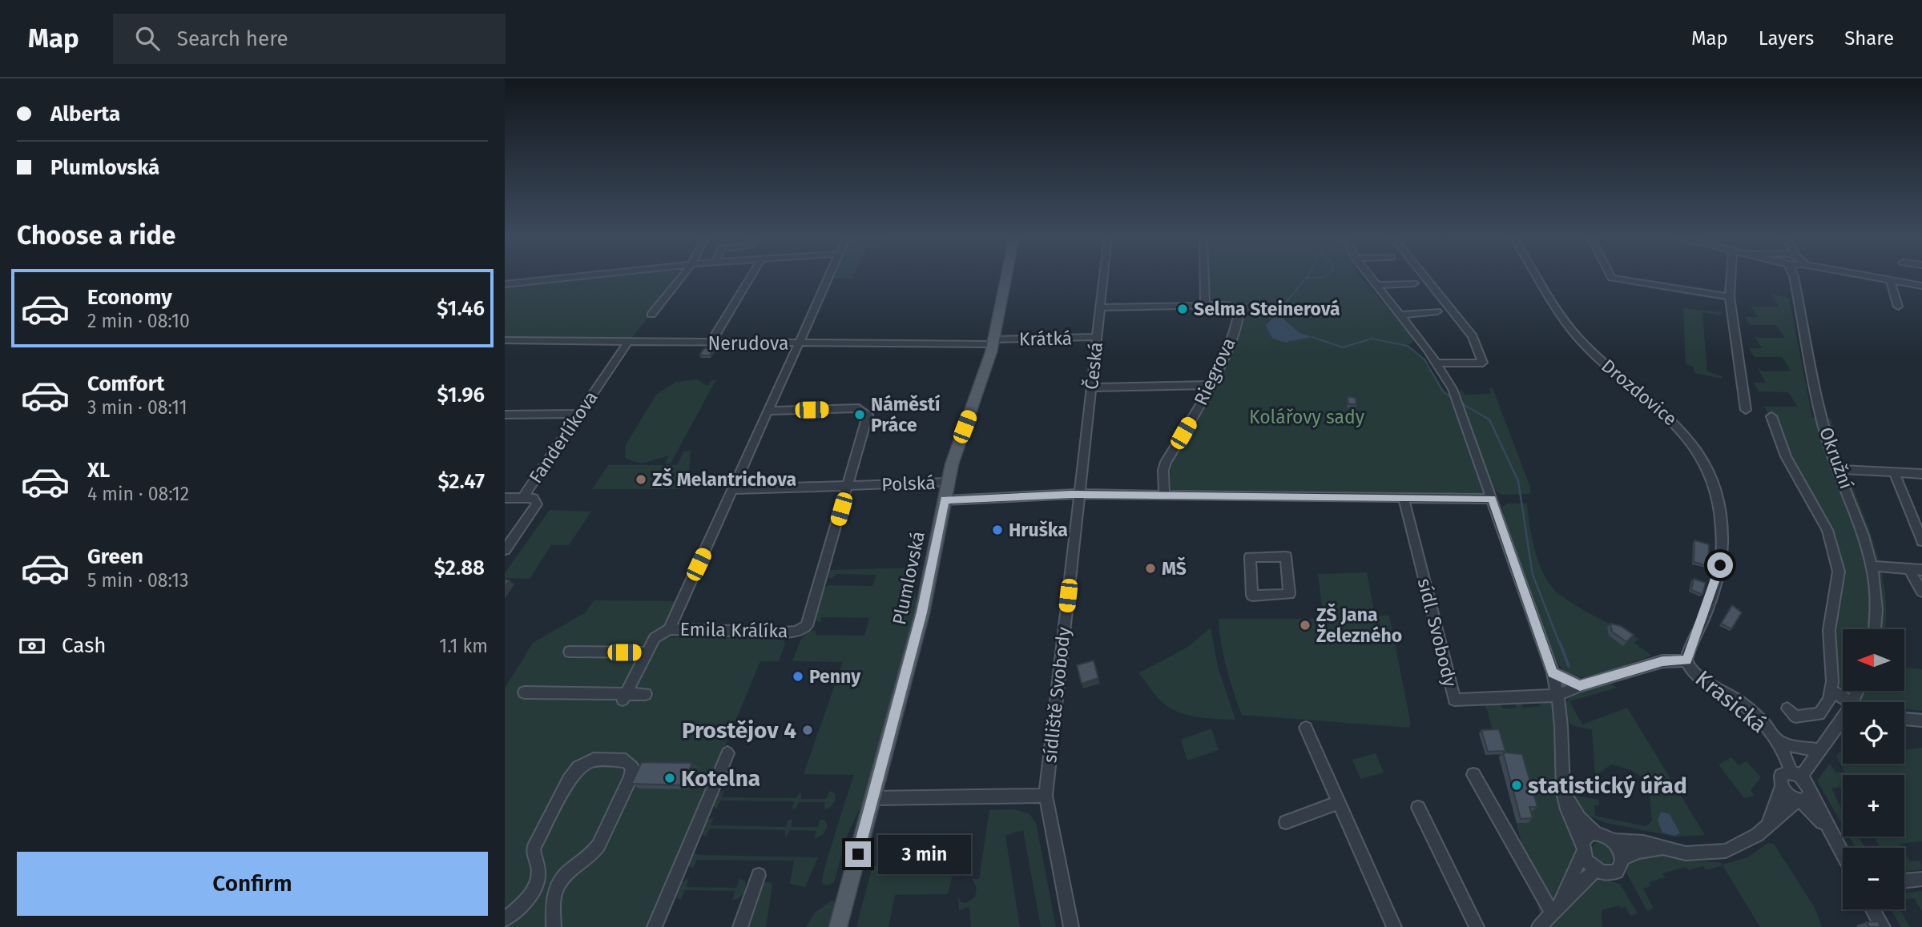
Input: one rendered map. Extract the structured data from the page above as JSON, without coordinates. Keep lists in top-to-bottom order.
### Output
{
  "streets": {
    "main road": ["Plumlovská"],
    "street": [
      "Krátká",
      "Nerudova",
      "Česká",
      "Riegrova",
      "Drozdovice",
      "Fanderlíkova",
      "Okružní",
      "Polská",
      "Emila Králíka",
      "sídl. Svobody",
      "sídliště Svobody",
      "Krasická"
    ]
  },
  "crossings": [
    ["Krátká", "Nerudova"],
    ["Krátká", "Česká"],
    ["Krátká", "Plumlovská"],
    ["Nerudova", "Fanderlíkova"],
    ["Nerudova", "Plumlovská"],
    ["Česká", "sídliště Svobody"],
    ["Drozdovice", "Krasická"],
    ["Polská", "Plumlovská"],
    ["Polská", "Emila Králíka"]
  ],
  "parks": ["Kolářovy sady"],
  "places": [
    "Selma Steinerová",
    "Náměstí Práce",
    "ZŠ Melantrichova",
    "Hruška",
    "MŠ",
    "ZŠ Jana Železného",
    "Penny",
    "Prostějov 4",
    "Kotelna",
    "statistický úřad"
  ],
  "north": "left",
  "page": {
    "header": "Map",
    "search": "Search here",
    "nav": ["Map", "Layers", "Share"],
    "banner": ["Alberta", "Plumlovská"],
    "heading": "Choose a ride",
    "list": [
      {
        "name": "Economy",
        "note": "2 min · 08:10",
        "value": "$1.46"
      },
      {
        "name": "Comfort",
        "note": "3 min · 08:11",
        "value": "$1.96"
      },
      {
        "name": "XL",
        "note": "4 min · 08:12",
        "value": "$2.47"
      },
      {
        "name": "Green",
        "note": "5 min · 08:13",
        "value": "$2.88"
      }
    ],
    "pay": ["Cash", "1.1 km"],
    "map_buttons": ["+", "−"],
    "bubble": "3 min",
    "buttons": "Confirm"
  }
}
